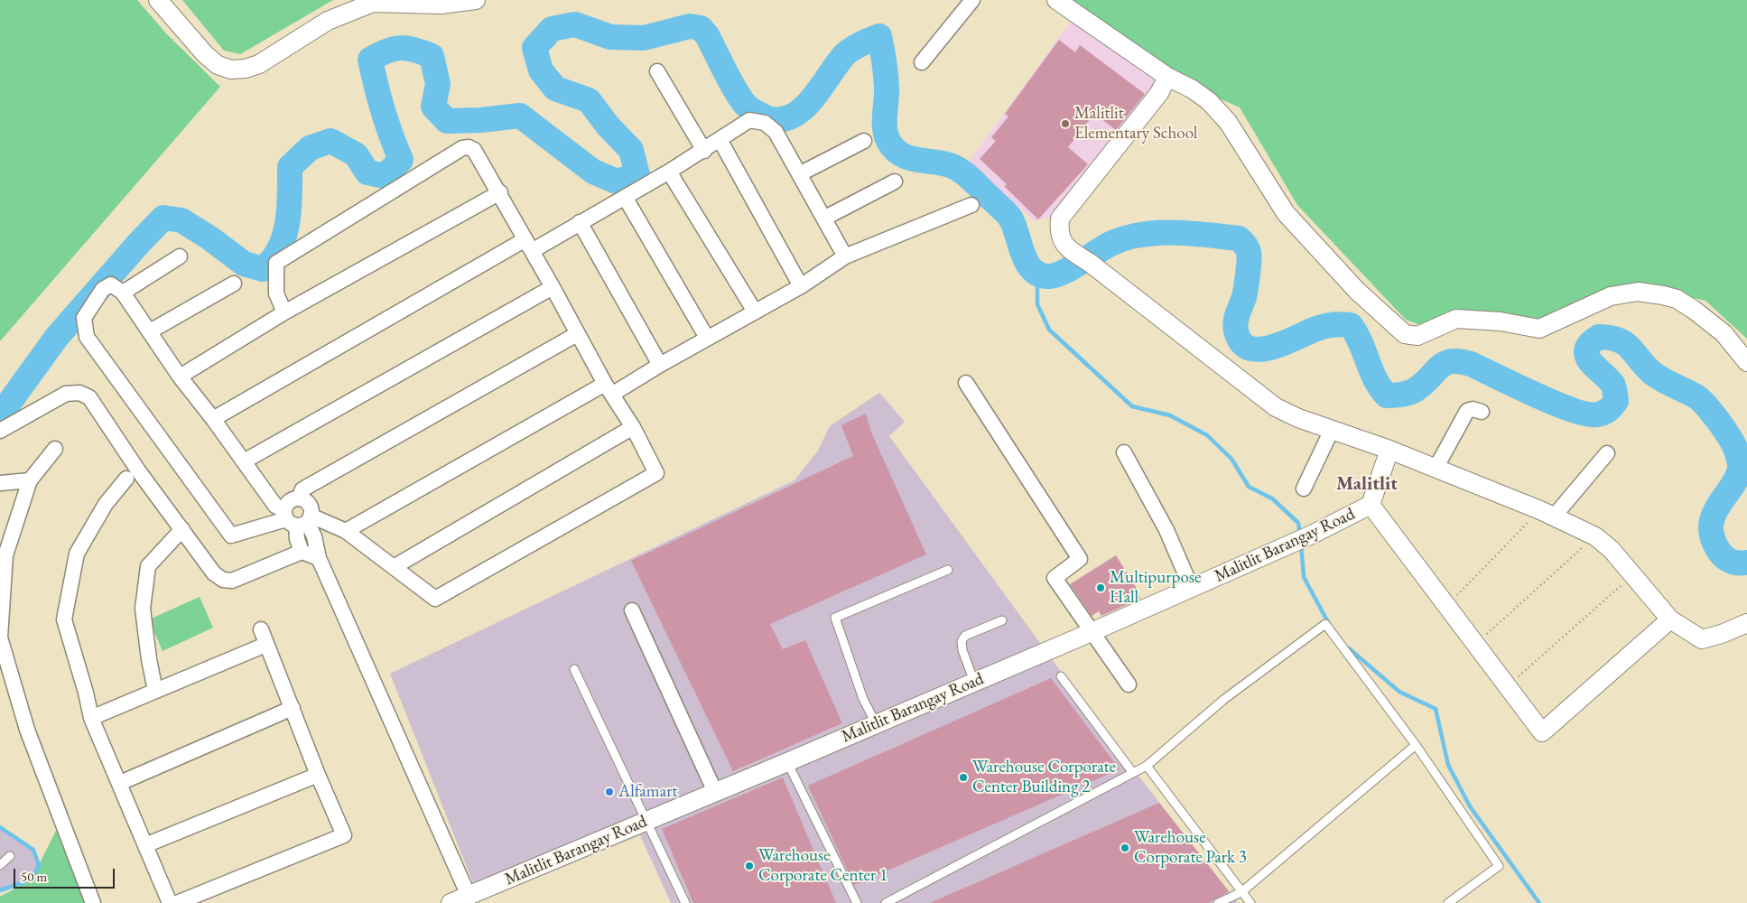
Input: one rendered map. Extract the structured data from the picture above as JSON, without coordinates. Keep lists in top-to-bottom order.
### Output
{
  "streets": {
    "street": ["Malitlit Barangay Road"]
  },
  "districts": ["Malitlit"],
  "places": [
    "Malitlit Elementary School",
    "Multipurpose Hall",
    "Warehouse Corporate Center Building 2",
    "Alfamart",
    "Warehouse Corporate Park 3",
    "Warehouse Corporate Center 1"
  ],
  "scale_bar": "50 m"
}
